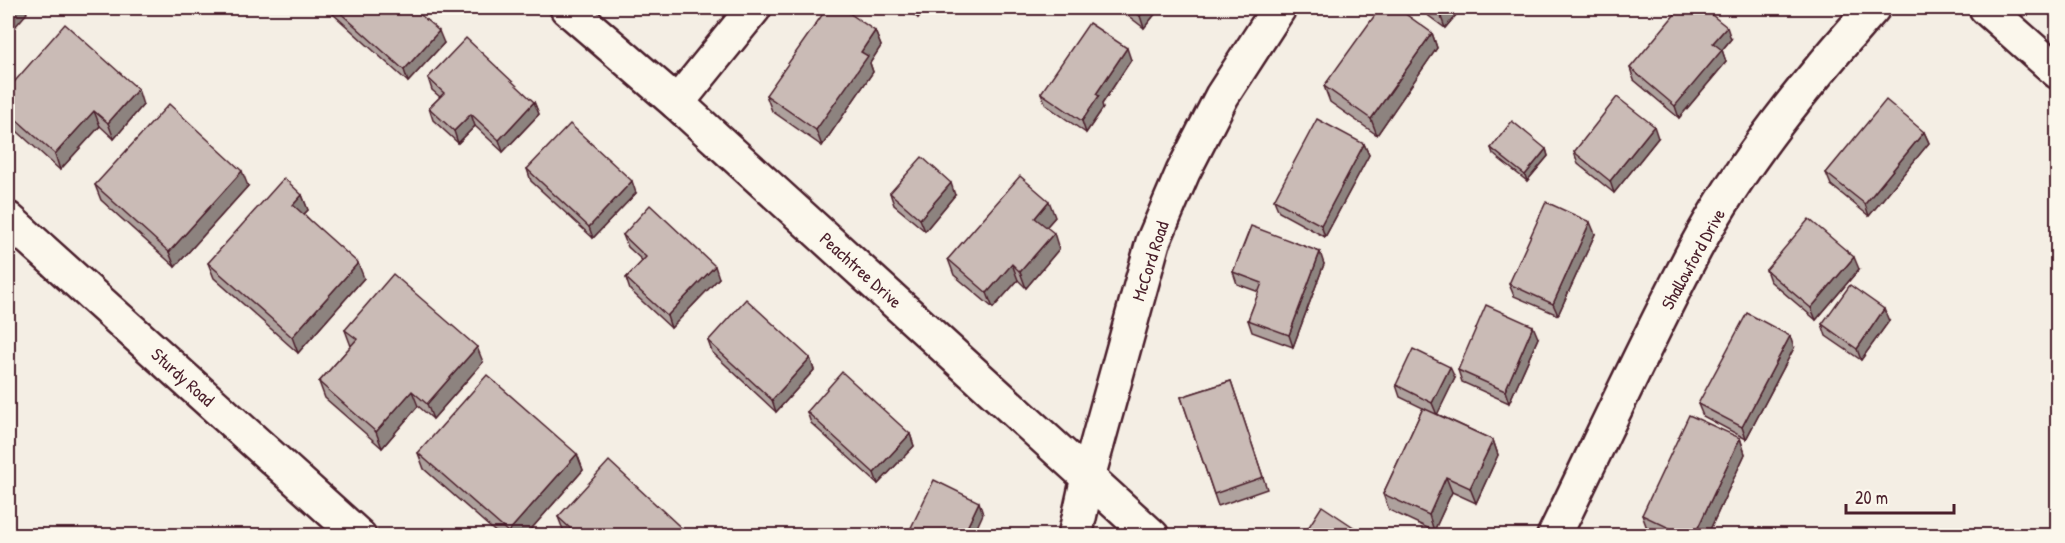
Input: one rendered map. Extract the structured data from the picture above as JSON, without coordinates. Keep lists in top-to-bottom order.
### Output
{
  "streets": {
    "street": [
      "Shallowford Drive",
      "McCord Road",
      "Peachtree Drive",
      "Sturdy Road"
    ]
  },
  "crossings": [
    ["McCord Road", "Peachtree Drive"]
  ],
  "scale_bar": "20 m"
}
